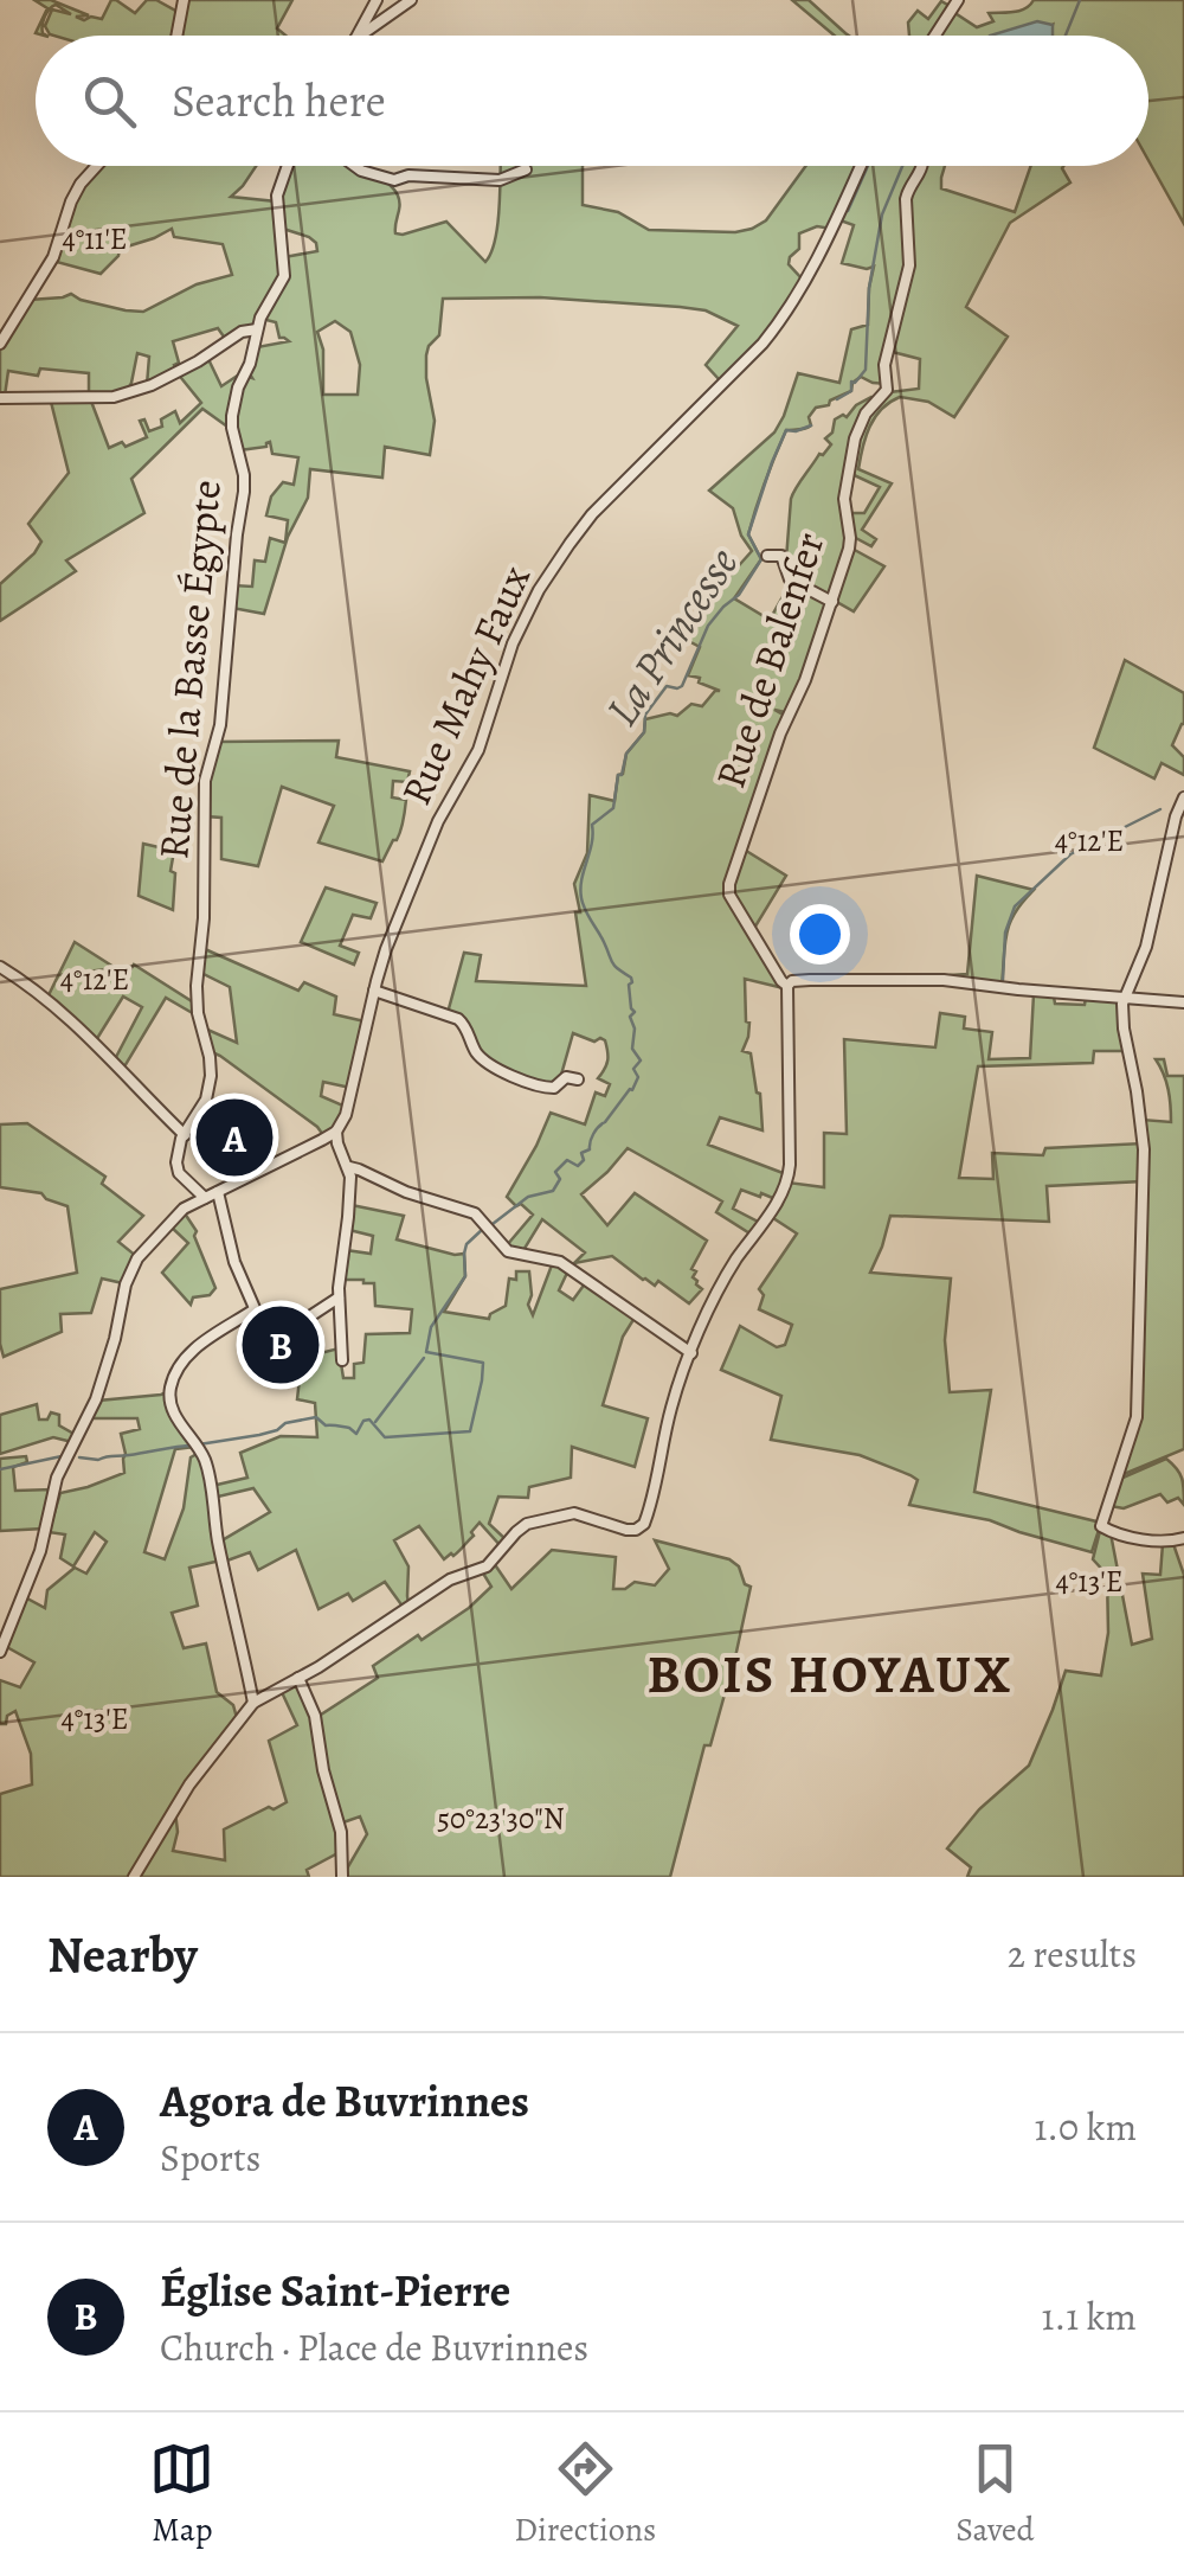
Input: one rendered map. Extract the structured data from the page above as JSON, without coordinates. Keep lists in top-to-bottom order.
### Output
{
  "streets": {
    "street": ["Rue de Balenfer", "Rue de la Basse Égypte", "Rue Mahy Faux"]
  },
  "districts": ["BOIS HOYAUX"],
  "water": ["La Princesse"],
  "page": {
    "search": "Search here",
    "pins": ["A", "B"],
    "heading": ["Nearby", "2 results"],
    "list": [
      {
        "mark": "A",
        "name": "Agora de Buvrinnes",
        "note": "Sports",
        "value": "1.0 km"
      },
      {
        "mark": "B",
        "name": "Église Saint-Pierre",
        "note": "Church · Place de Buvrinnes",
        "value": "1.1 km"
      }
    ],
    "nav": ["Map", "Directions", "Saved"]
  },
  "coordinates": [
    "4°11'E",
    "4°12'E",
    "4°13'E",
    "50°23'30\"N"
  ]
}
